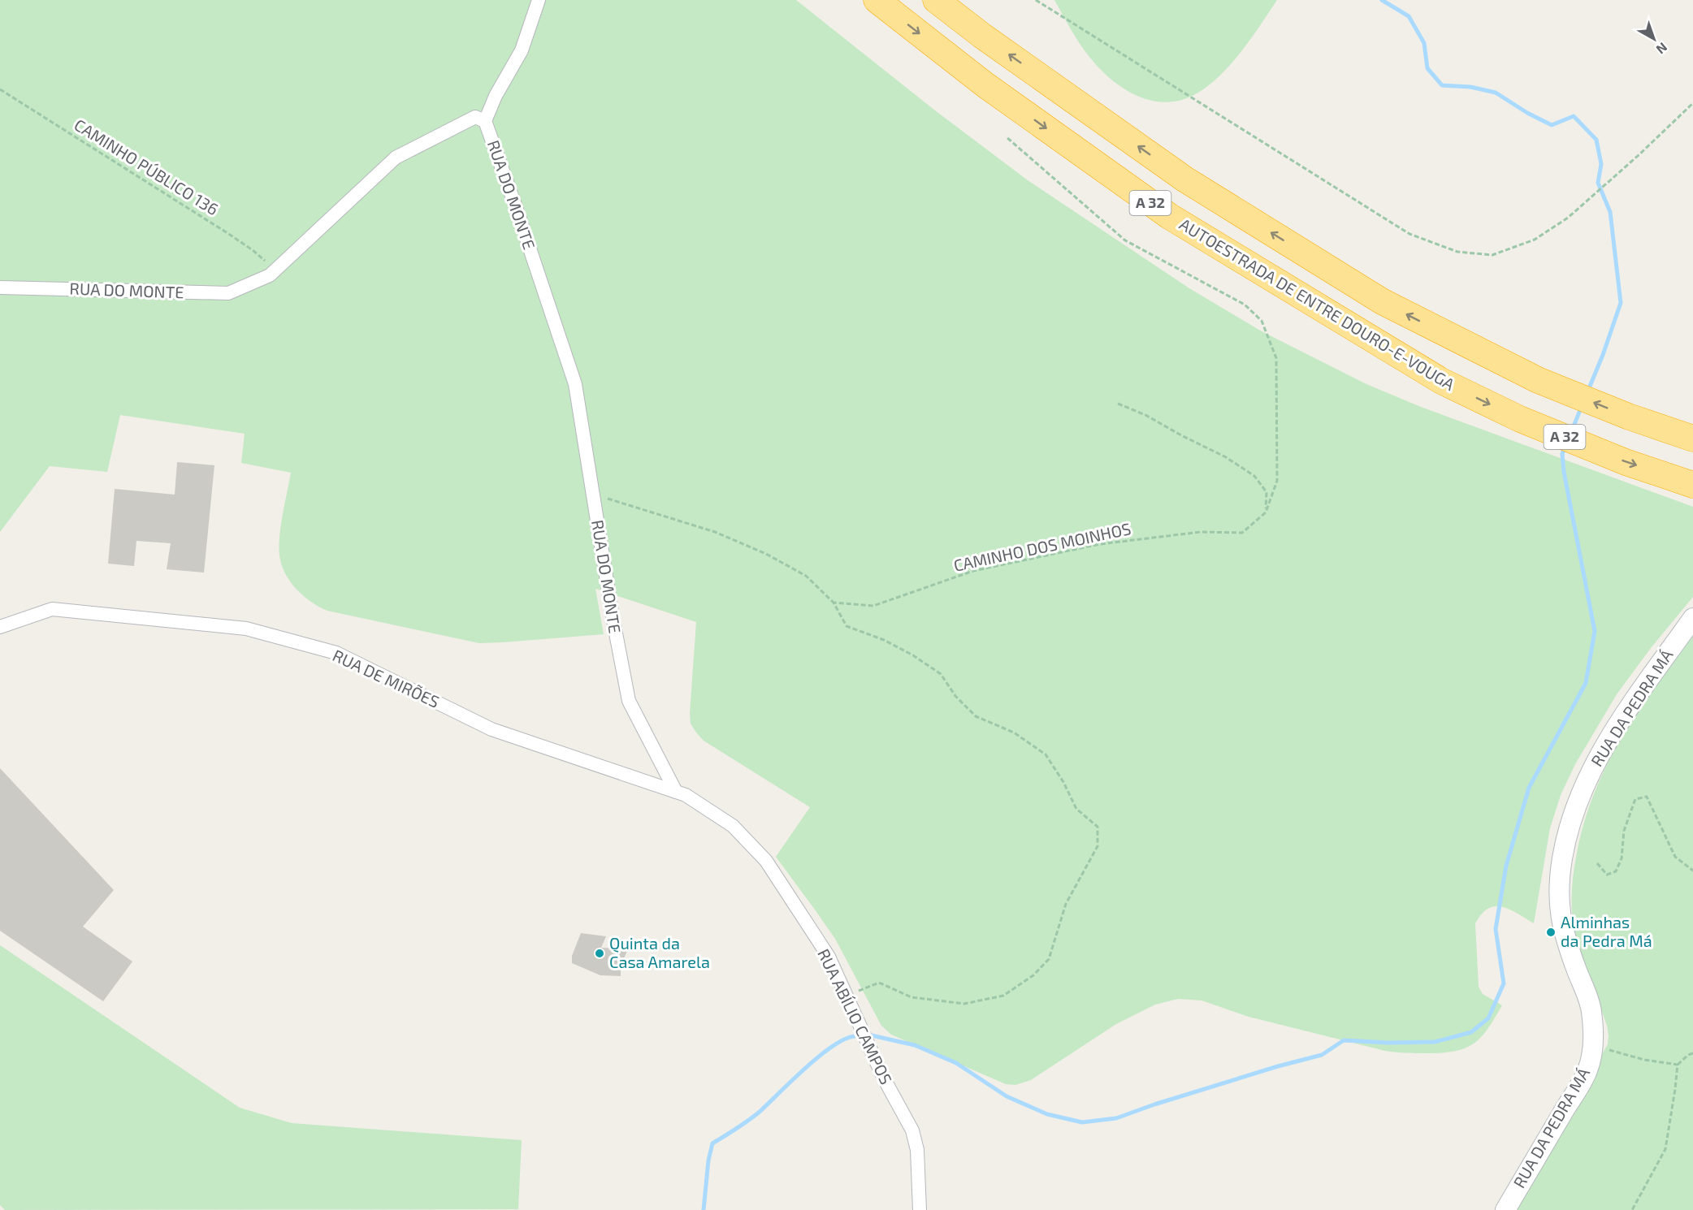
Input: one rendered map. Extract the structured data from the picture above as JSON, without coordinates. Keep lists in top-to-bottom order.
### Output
{
  "streets": {
    "highway": ["A 32", "AUTOESTRADA DE ENTRE DOURO-E-VOUGA"],
    "main road": ["RUA DA PEDRA MÁ"],
    "street": ["RUA DO MONTE", "RUA DE MIRÕES", "RUA ABÍLIO CAMPOS"],
    "path": ["CAMINHO PÚBLICO 136", "CAMINHO DOS MOINHOS"]
  },
  "crossings": [
    ["CAMINHO PÚBLICO 136", "RUA DO MONTE"],
    ["RUA DO MONTE", "RUA DE MIRÕES"],
    ["RUA DO MONTE", "RUA ABÍLIO CAMPOS"],
    ["RUA DE MIRÕES", "RUA ABÍLIO CAMPOS"]
  ],
  "places": ["Alminhas da Pedra Má", "Quinta da Casa Amarela"],
  "north": "bottom right"
}
